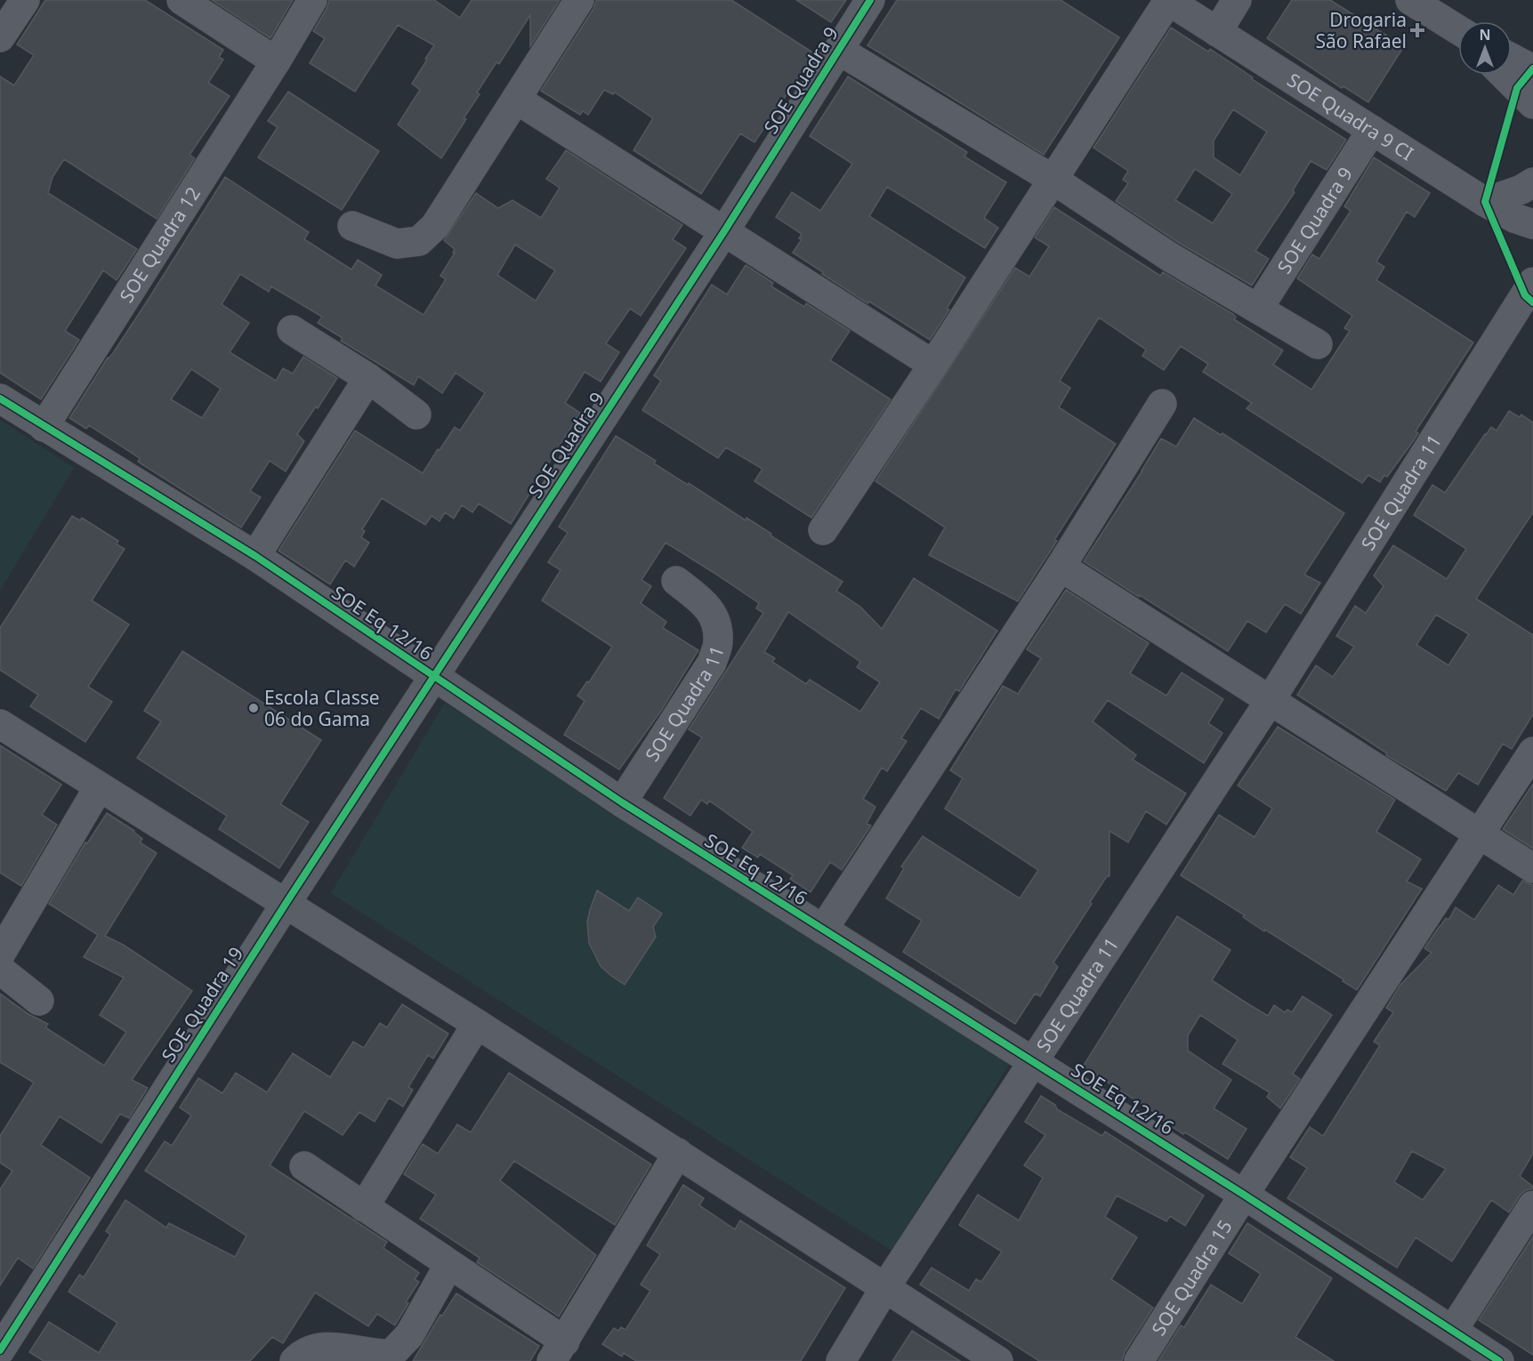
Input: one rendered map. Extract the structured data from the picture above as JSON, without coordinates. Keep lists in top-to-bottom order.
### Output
{
  "streets": {
    "street": [
      "SOE Quadra 9",
      "SOE Quadra 9 CI",
      "SOE Quadra 12",
      "SOE Quadra 11",
      "SOE Eq 12/16",
      "SOE Quadra 19",
      "SOE Quadra 15"
    ]
  },
  "crossings": [
    ["SOE Quadra 9", "SOE Quadra 9 CI"],
    ["SOE Quadra 9", "SOE Eq 12/16"],
    ["SOE Quadra 9", "SOE Quadra 19"],
    ["SOE Quadra 12", "SOE Eq 12/16"],
    ["SOE Quadra 11", "SOE Eq 12/16"],
    ["SOE Eq 12/16", "SOE Quadra 19"],
    ["SOE Eq 12/16", "SOE Quadra 15"]
  ],
  "places": {
    "health": ["Drogaria São Rafael"],
    "other": ["Escola Classe 06 do Gama"]
  },
  "north": "top"
}
